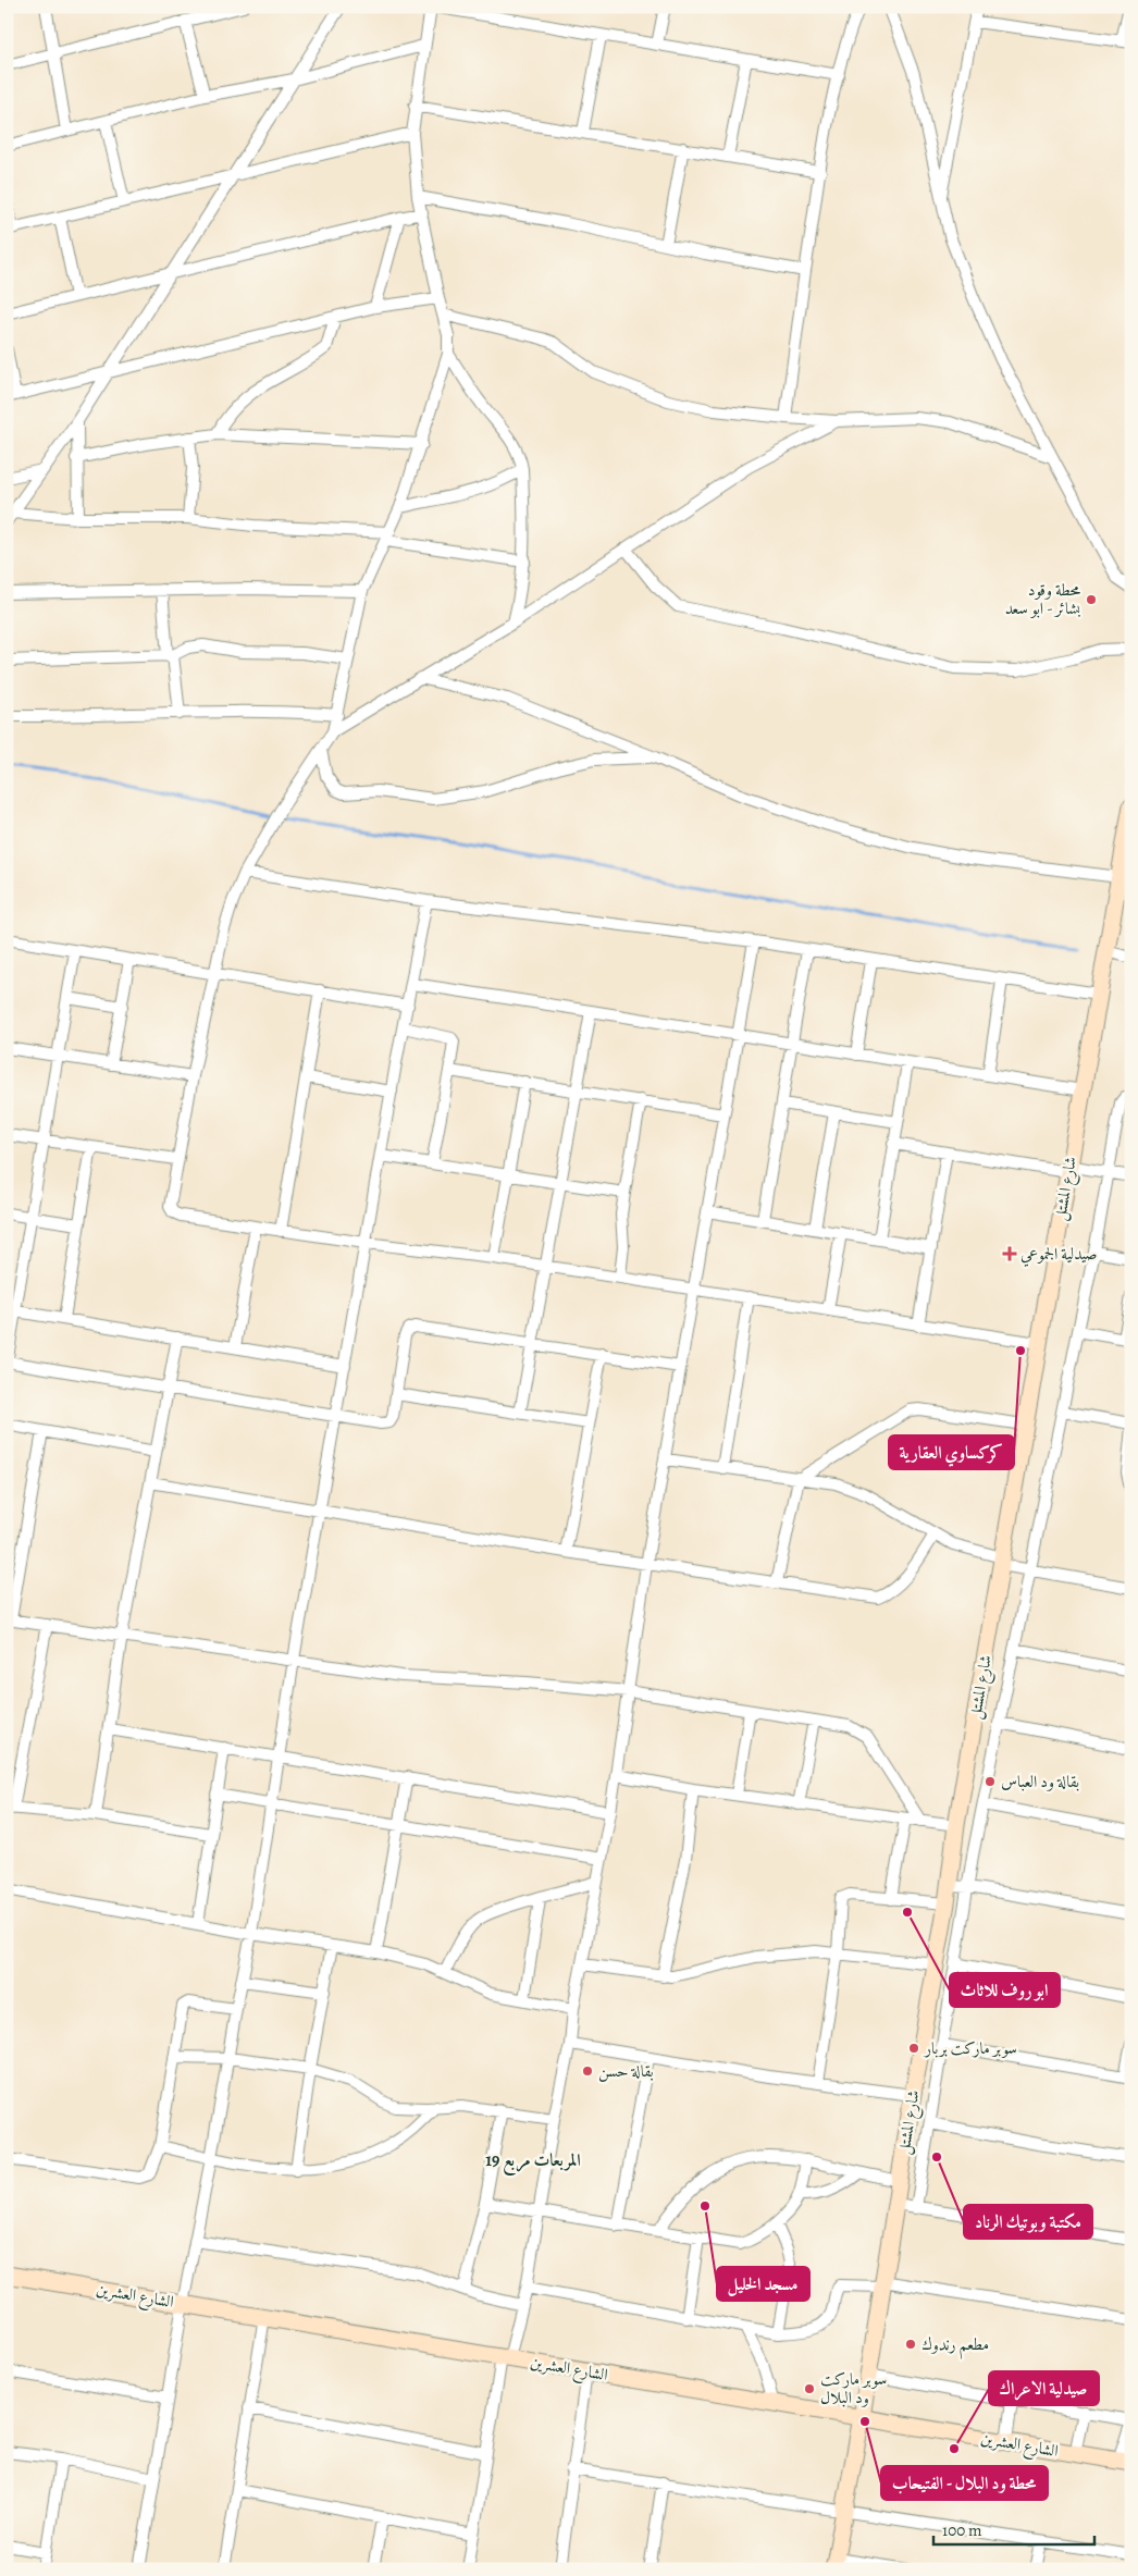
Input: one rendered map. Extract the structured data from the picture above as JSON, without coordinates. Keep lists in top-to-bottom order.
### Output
{
  "streets": {
    "street": ["شارع المشتل", "الشارع العشرين"]
  },
  "crossings": [
    ["شارع المشتل", "الشارع العشرين"]
  ],
  "districts": ["المربعات مربع 19"],
  "places": {
    "other": [
      "محطة وقود بشائر - ابو سعد",
      "كركساوي العقارية",
      "بقالة ود العباس",
      "ابو روف للاثاث",
      "سوبر ماركت بربار",
      "بقالة حسن",
      "مكتبة وبوتيك الرناد",
      "مسجد الخليل",
      "مطعم رندوك",
      "سوبر ماركت ود البلال",
      "محطة ود البلال - الفتيحاب",
      "صيدلية الاعراك"
    ],
    "health": ["صيدلية الجموعي"]
  },
  "scale_bar": "100 m"
}
